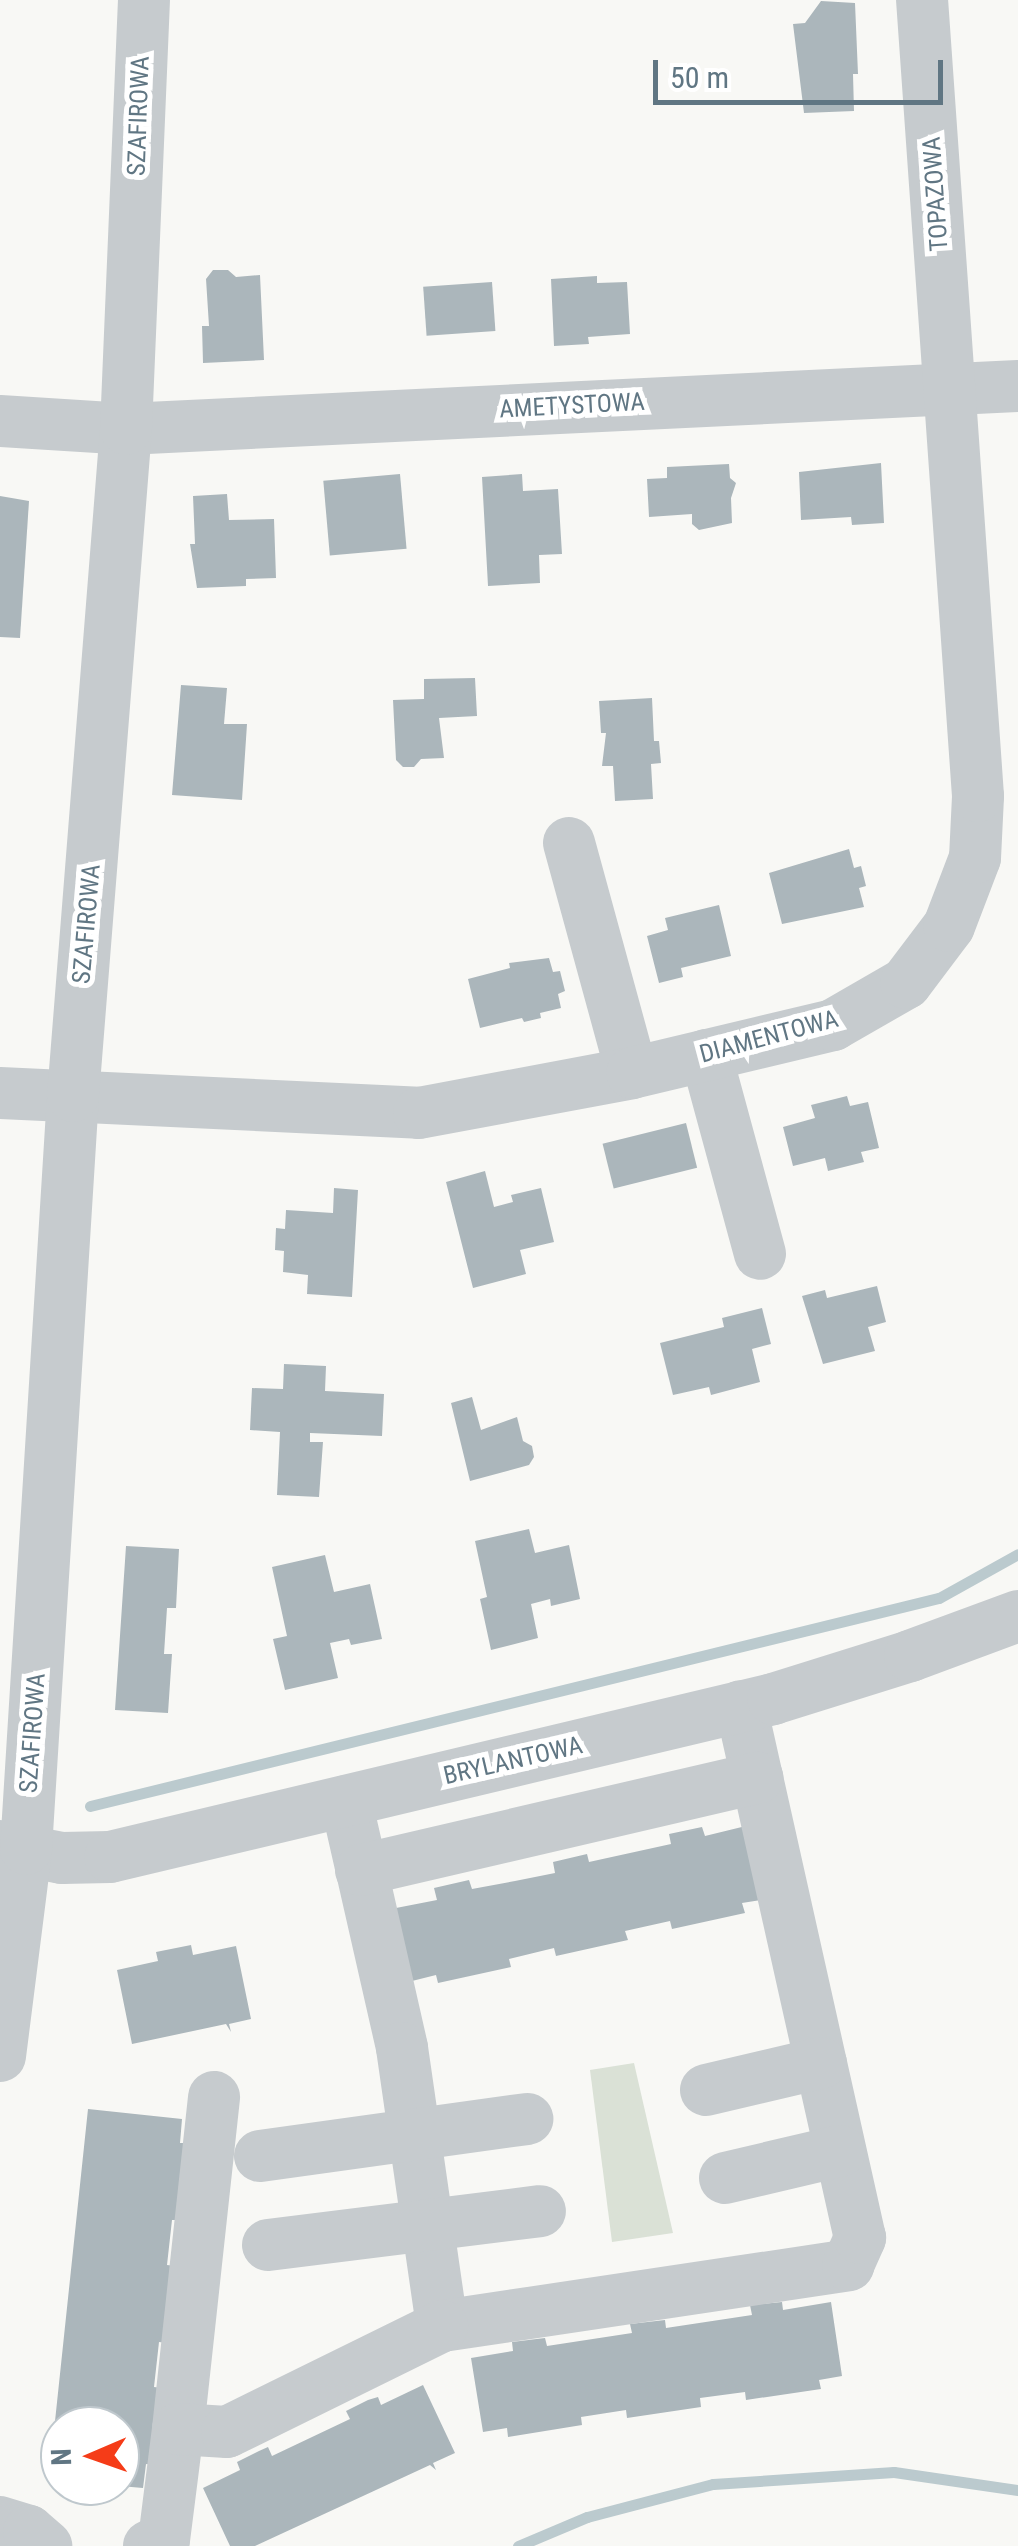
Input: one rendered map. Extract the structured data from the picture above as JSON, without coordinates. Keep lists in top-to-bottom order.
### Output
{
  "streets": {
    "street": [
      "SZAFIROWA",
      "TOPAZOWA",
      "AMETYSTOWA",
      "DIAMENTOWA",
      "BRYLANTOWA"
    ]
  },
  "crossings": [
    ["SZAFIROWA", "AMETYSTOWA"],
    ["SZAFIROWA", "DIAMENTOWA"],
    ["SZAFIROWA", "BRYLANTOWA"],
    ["TOPAZOWA", "AMETYSTOWA"],
    ["TOPAZOWA", "DIAMENTOWA"],
    ["AMETYSTOWA", "DIAMENTOWA"]
  ],
  "scale_bar": "50 m",
  "north": "left"
}
